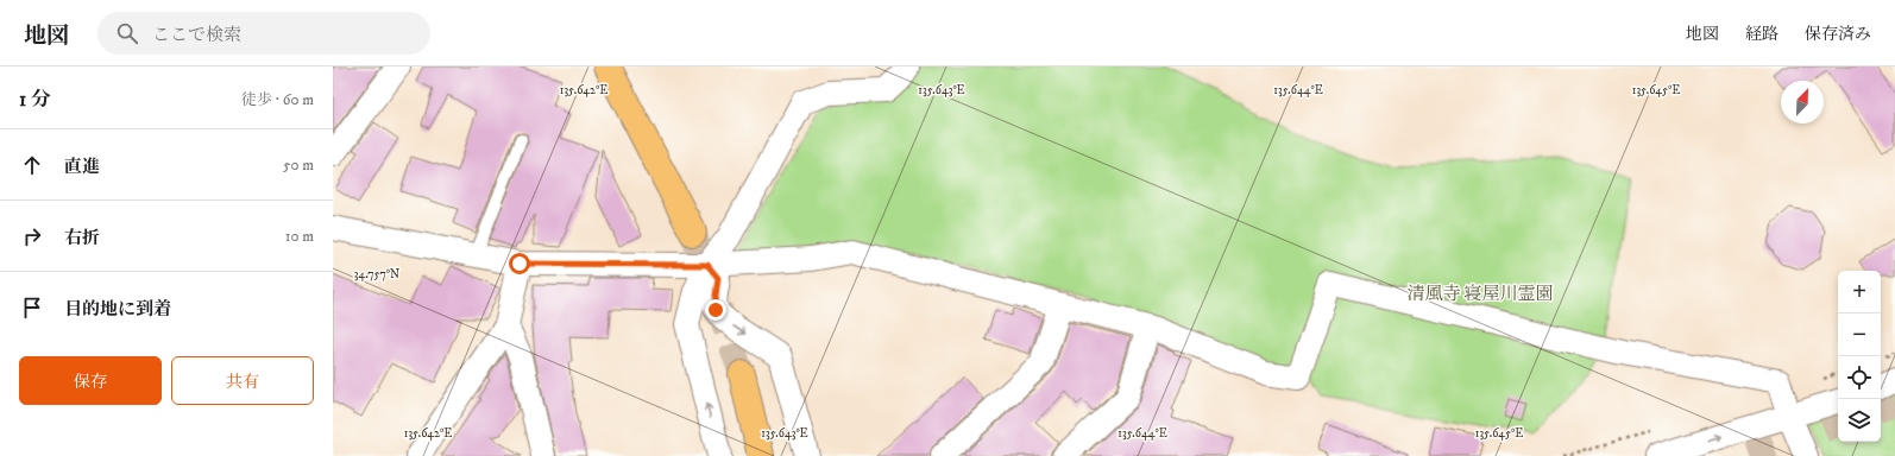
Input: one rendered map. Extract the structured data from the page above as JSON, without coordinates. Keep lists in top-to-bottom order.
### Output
{
  "parks": ["清風寺 寝屋川霊園"],
  "north": "top right",
  "page": {
    "header": "地図",
    "search": "ここで検索",
    "nav": ["地図", "経路", "保存済み"],
    "heading": ["1 分", "徒歩 · 60 m"],
    "list": [
      ["直進", "50 m"],
      ["右折", "10 m"],
      "目的地に到着"
    ],
    "map_buttons": ["+", "−"],
    "buttons": ["保存", "共有"]
  },
  "coordinates": [
    "135.642°E",
    "135.643°E",
    "135.644°E",
    "135.645°E",
    "34.757°N"
  ]
}
